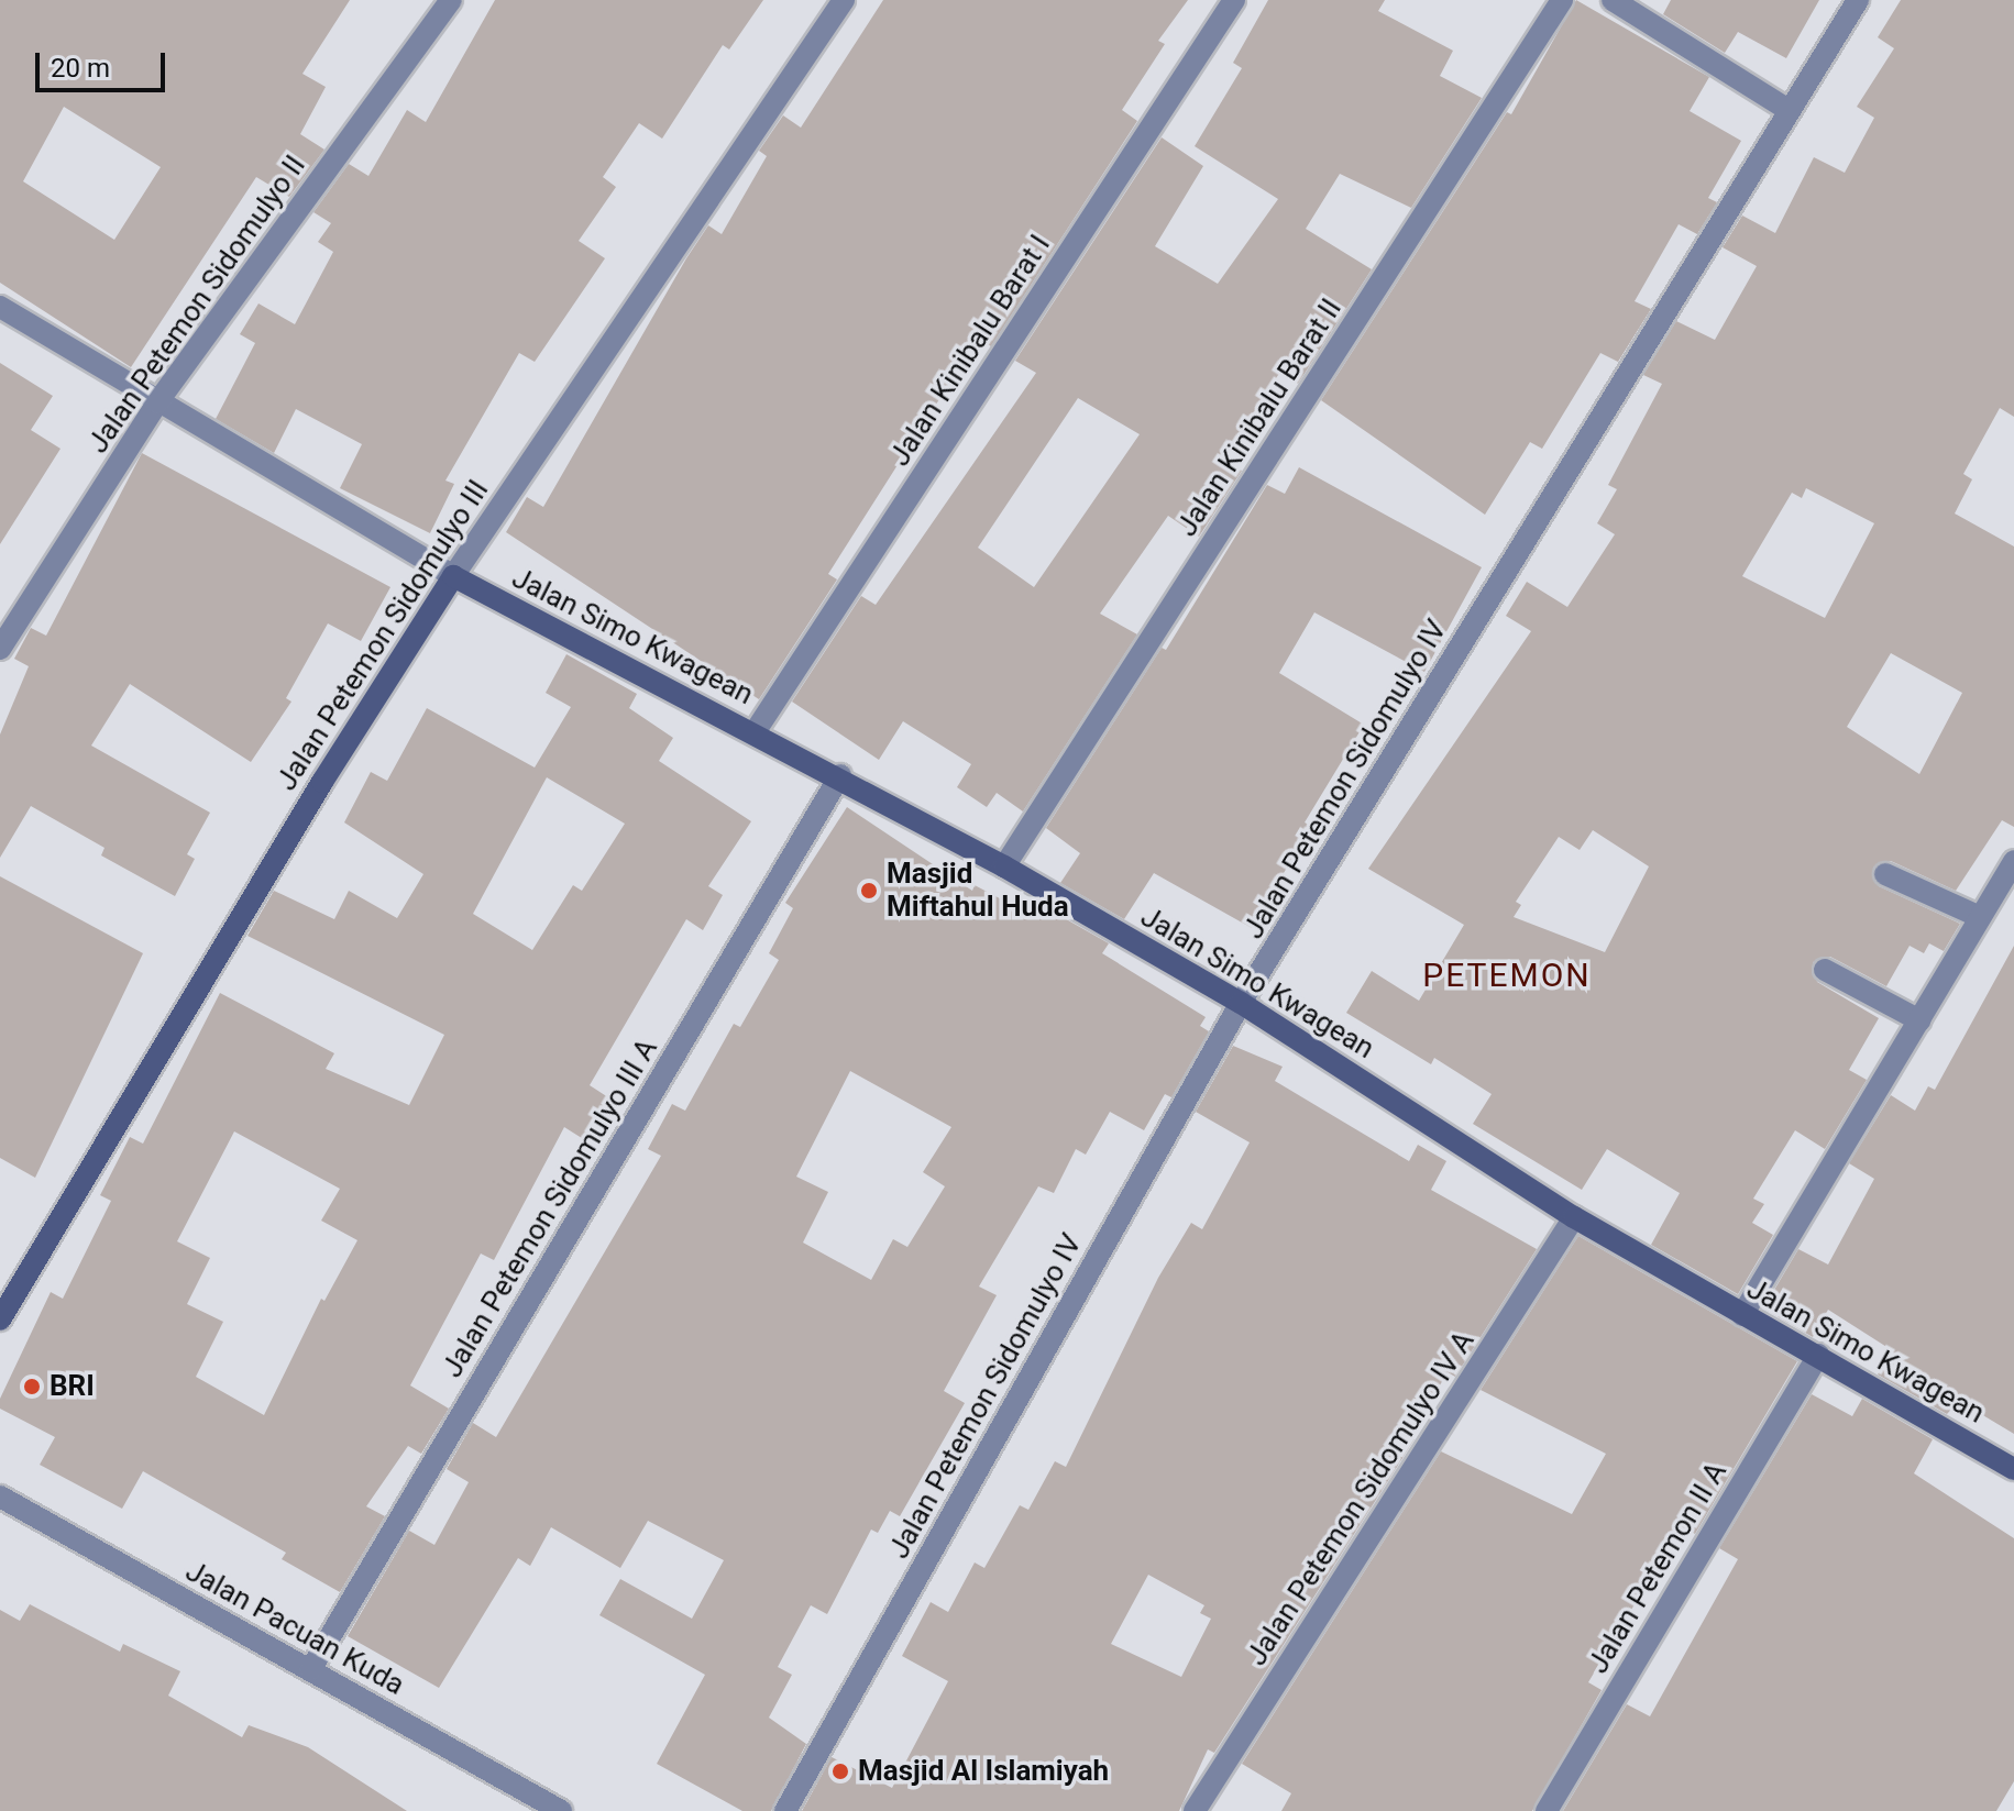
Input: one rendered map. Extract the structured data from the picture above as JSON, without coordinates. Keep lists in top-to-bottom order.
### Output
{
  "streets": {
    "street": [
      "Jalan Petemon Sidomulyo II",
      "Jalan Kinibalu Barat I",
      "Jalan Kinibalu Barat II",
      "Jalan Petemon Sidomulyo III",
      "Jalan Simo Kwagean",
      "Jalan Petemon Sidomulyo IV",
      "Jalan Petemon Sidomulyo III A",
      "Jalan Petemon Sidomulyo IV A",
      "Jalan Petemon II A",
      "Jalan Pacuan Kuda"
    ]
  },
  "crossings": [
    ["Jalan Kinibalu Barat I", "Jalan Simo Kwagean"],
    ["Jalan Kinibalu Barat II", "Jalan Simo Kwagean"],
    ["Jalan Petemon Sidomulyo III", "Jalan Simo Kwagean"],
    ["Jalan Simo Kwagean", "Jalan Petemon Sidomulyo IV"],
    ["Jalan Simo Kwagean", "Jalan Petemon Sidomulyo III A"],
    ["Jalan Simo Kwagean", "Jalan Petemon Sidomulyo IV A"],
    ["Jalan Simo Kwagean", "Jalan Petemon II A"],
    ["Jalan Petemon Sidomulyo III A", "Jalan Pacuan Kuda"]
  ],
  "districts": ["PETEMON"],
  "places": ["Masjid Miftahul Huda", "BRI", "Masjid Al Islamiyah"],
  "scale_bar": "20 m"
}
